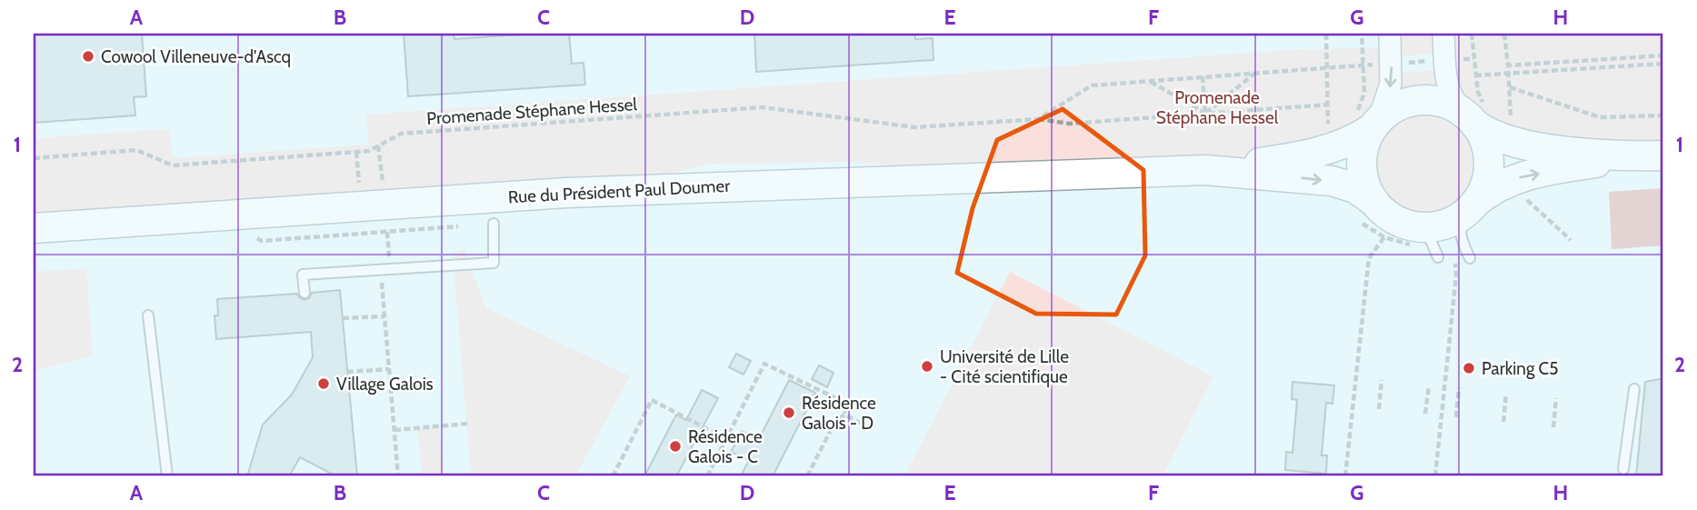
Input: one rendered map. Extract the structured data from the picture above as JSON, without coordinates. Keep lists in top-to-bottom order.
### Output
{
  "streets": {
    "main road": ["Rue du Président Paul Doumer"],
    "path": ["Promenade Stéphane Hessel"]
  },
  "parks": ["Promenade Stéphane Hessel"],
  "places": [
    "Cowool Villeneuve-d'Ascq",
    "Université de Lille ‐ Cité scientifique",
    "Parking C5",
    "Village Galois",
    "Résidence Galois - D",
    "Résidence Galois - C"
  ],
  "grid": {
    "columns": [
      "A",
      "B",
      "C",
      "D",
      "E",
      "F",
      "G",
      "H"
    ],
    "rows": ["1", "2"]
  }
}
